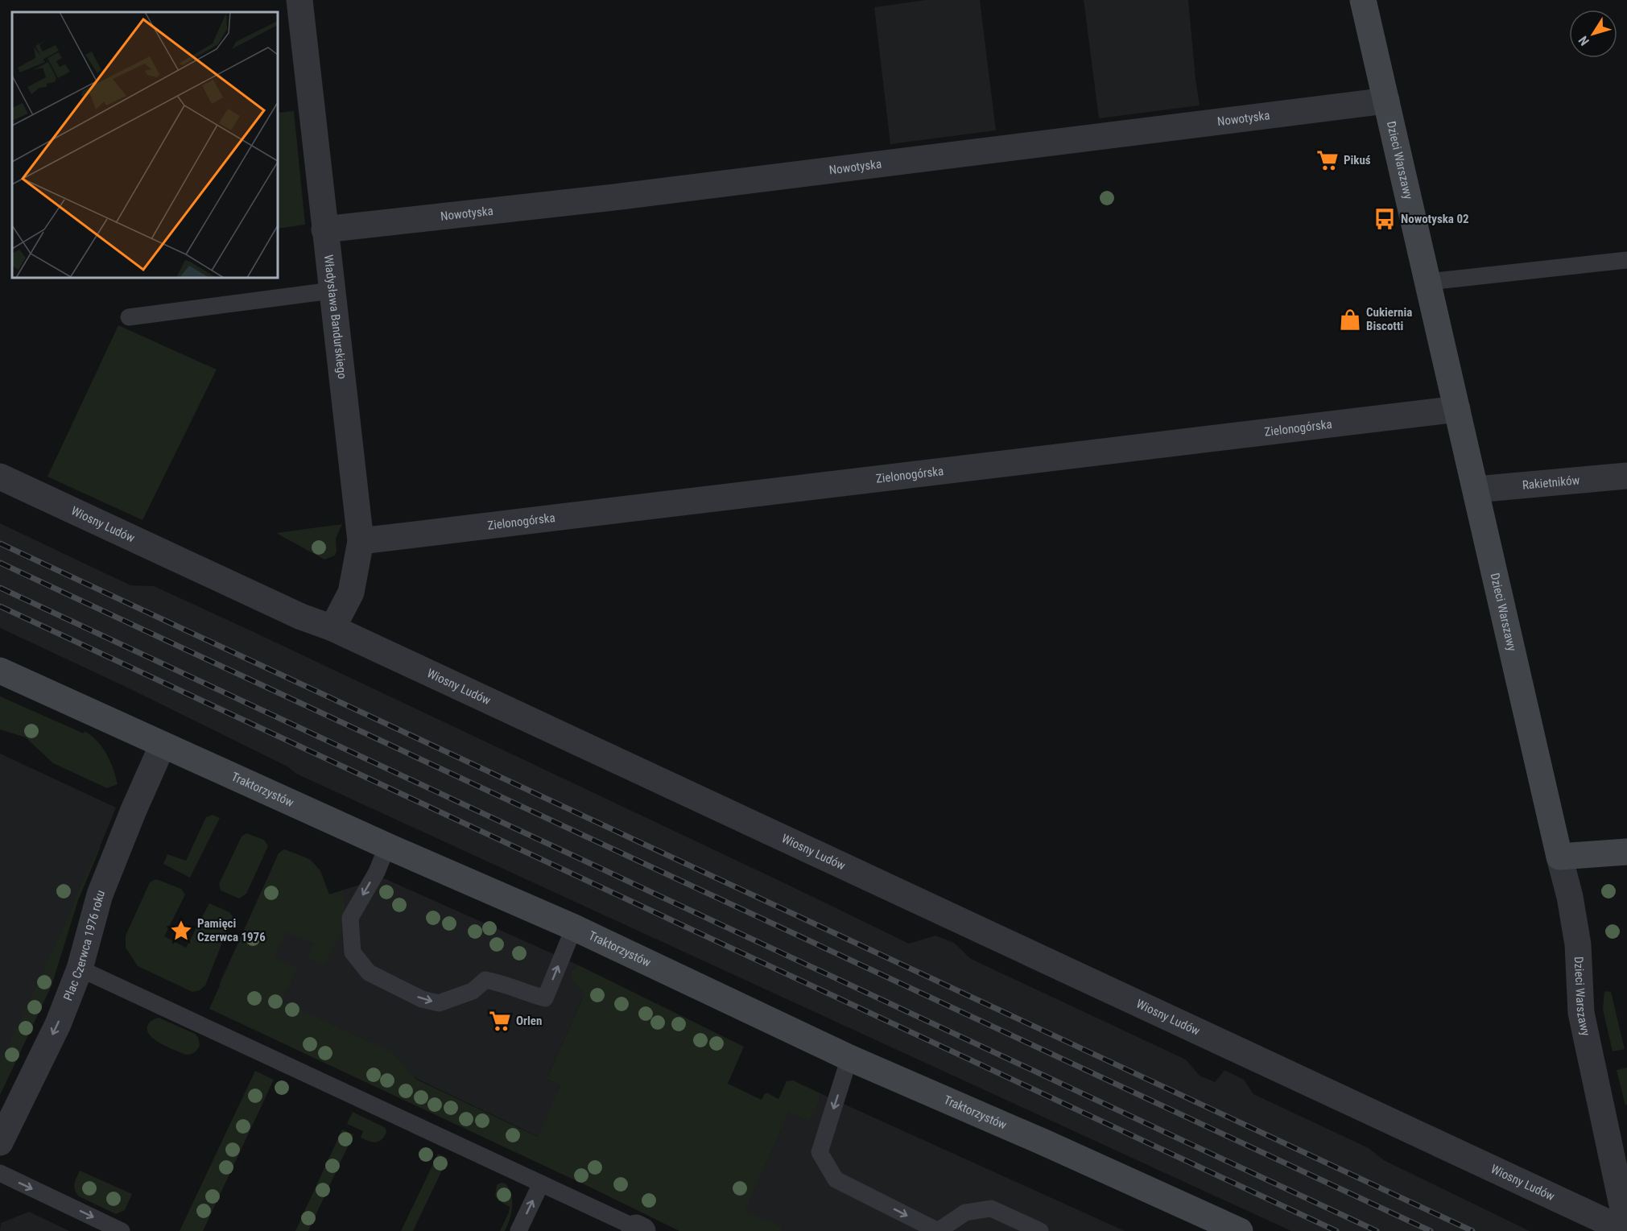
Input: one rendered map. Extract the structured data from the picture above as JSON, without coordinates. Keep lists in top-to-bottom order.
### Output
{
  "streets": {
    "street": [
      "Nowotyska",
      "Dzieci Warszawy",
      "Władysława Bandurskiego",
      "Zielonogórska",
      "Rakietników",
      "Wiosny Ludów",
      "Traktorzystów",
      "Plac Czerwca 1976 roku"
    ]
  },
  "crossings": [
    ["Nowotyska", "Dzieci Warszawy"],
    ["Nowotyska", "Władysława Bandurskiego"],
    ["Dzieci Warszawy", "Zielonogórska"],
    ["Dzieci Warszawy", "Rakietników"],
    ["Dzieci Warszawy", "Wiosny Ludów"],
    ["Władysława Bandurskiego", "Zielonogórska"],
    ["Władysława Bandurskiego", "Wiosny Ludów"],
    ["Traktorzystów", "Plac Czerwca 1976 roku"]
  ],
  "one_way": ["Plac Czerwca 1976 roku"],
  "places": {
    "supermarket": ["Pikuś", "Orlen"],
    "bus stop": ["Nowotyska 02"],
    "shop": ["Cukiernia Biscotti"],
    "place": ["Pamięci Czerwca 1976"]
  },
  "north": "bottom left"
}
